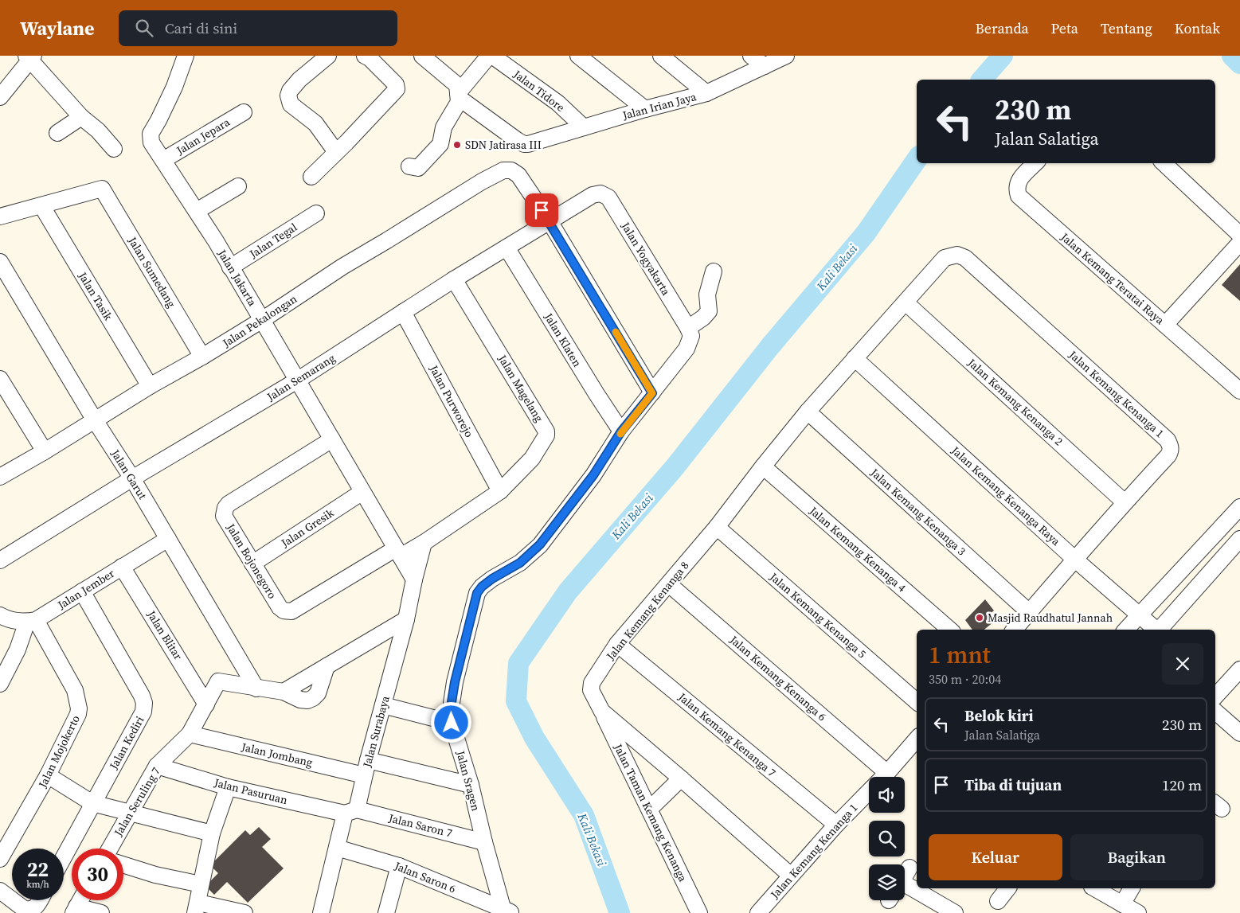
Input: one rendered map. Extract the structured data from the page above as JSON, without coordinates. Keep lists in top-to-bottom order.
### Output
{
  "streets": {
    "street": [
      "Jalan Tidore",
      "Jalan Irian Jaya",
      "Jalan Jepara",
      "Jalan Tegal",
      "Jalan Yogyakarta",
      "Jalan Sumedang",
      "Jalan Jakarta",
      "Jalan Kemang Teratai Raya",
      "Jalan Tasik",
      "Jalan Pekalongan",
      "Jalan Klaten",
      "Jalan Semarang",
      "Jalan Magelang",
      "Jalan Kemang Kenanga 1",
      "Jalan Purworejo",
      "Jalan Kemang Kenanga 2",
      "Jalan Garut",
      "Jalan Kemang Kenanga Raya",
      "Jalan Kemang Kenanga 3",
      "Jalan Gresik",
      "Jalan Kemang Kenanga 4",
      "Jalan Bojonegoro",
      "Jalan Jember",
      "Jalan Kemang Kenanga 8",
      "Jalan Kemang Kenanga 5",
      "Jalan Blitar",
      "Jalan Kemang Kenanga 6",
      "Jalan Surabaya",
      "Jalan Kemang Kenanga 7",
      "Jalan Kediri",
      "Jalan Mojokerto",
      "Jalan Jombang",
      "Jalan Sragen",
      "Jalan Pasuruan",
      "Jalan Seruling 7",
      "Jalan Taman Kemang Kenanga",
      "Jalan Saron 7",
      "Jalan Saron 6"
    ]
  },
  "crossings": [
    ["Jalan Tidore", "Jalan Irian Jaya"],
    ["Jalan Jepara", "Jalan Jakarta"],
    ["Jalan Tegal", "Jalan Jakarta"],
    ["Jalan Yogyakarta", "Jalan Semarang"],
    ["Jalan Yogyakarta", "Jalan Sragen"],
    ["Jalan Sumedang", "Jalan Tasik"],
    ["Jalan Sumedang", "Jalan Pekalongan"],
    ["Jalan Jakarta", "Jalan Pekalongan"],
    ["Jalan Jakarta", "Jalan Semarang"],
    ["Jalan Jakarta", "Jalan Magelang"],
    ["Jalan Jakarta", "Jalan Gresik"],
    ["Jalan Jakarta", "Jalan Bojonegoro"],
    ["Jalan Jakarta", "Jalan Surabaya"],
    ["Jalan Tasik", "Jalan Pekalongan"],
    ["Jalan Pekalongan", "Jalan Semarang"],
    ["Jalan Pekalongan", "Jalan Garut"],
    ["Jalan Klaten", "Jalan Semarang"],
    ["Jalan Klaten", "Jalan Sragen"],
    ["Jalan Semarang", "Jalan Magelang"],
    ["Jalan Semarang", "Jalan Purworejo"],
    ["Jalan Semarang", "Jalan Garut"],
    ["Jalan Magelang", "Jalan Purworejo"],
    ["Jalan Magelang", "Jalan Bojonegoro"],
    ["Jalan Magelang", "Jalan Surabaya"],
    ["Jalan Kemang Kenanga 1", "Jalan Kemang Kenanga 2"],
    ["Jalan Kemang Kenanga 1", "Jalan Kemang Kenanga Raya"],
    ["Jalan Kemang Kenanga 1", "Jalan Kemang Kenanga 3"],
    ["Jalan Kemang Kenanga 1", "Jalan Kemang Kenanga 8"],
    ["Jalan Kemang Kenanga 1", "Jalan Kemang Kenanga 6"],
    ["Jalan Kemang Kenanga 1", "Jalan Kemang Kenanga 7"],
    ["Jalan Garut", "Jalan Jember"],
    ["Jalan Kemang Kenanga Raya", "Jalan Kemang Kenanga 8"],
    ["Jalan Kemang Kenanga 3", "Jalan Kemang Kenanga 8"],
    ["Jalan Gresik", "Jalan Bojonegoro"],
    ["Jalan Kemang Kenanga 4", "Jalan Kemang Kenanga 8"],
    ["Jalan Jember", "Jalan Blitar"],
    ["Jalan Jember", "Jalan Kediri"],
    ["Jalan Jember", "Jalan Mojokerto"],
    ["Jalan Kemang Kenanga 8", "Jalan Kemang Kenanga 5"],
    ["Jalan Kemang Kenanga 8", "Jalan Kemang Kenanga 6"],
    ["Jalan Kemang Kenanga 8", "Jalan Kemang Kenanga 7"],
    ["Jalan Kemang Kenanga 8", "Jalan Taman Kemang Kenanga"],
    ["Jalan Blitar", "Jalan Seruling 7"],
    ["Jalan Surabaya", "Jalan Jombang"],
    ["Jalan Surabaya", "Jalan Pasuruan"],
    ["Jalan Surabaya", "Jalan Saron 7"],
    ["Jalan Surabaya", "Jalan Saron 6"],
    ["Jalan Jombang", "Jalan Seruling 7"],
    ["Jalan Sragen", "Jalan Saron 7"],
    ["Jalan Sragen", "Jalan Saron 6"],
    ["Jalan Pasuruan", "Jalan Seruling 7"],
    ["Jalan Pasuruan", "Jalan Saron 7"]
  ],
  "water": ["Kali Bekasi"],
  "places": ["SDN Jatirasa III", "Masjid Raudhatul Jannah"],
  "page": {
    "header": "Waylane",
    "search": "Cari di sini",
    "nav": [
      "Beranda",
      "Peta",
      "Tentang",
      "Kontak"
    ],
    "turn": ["230 m", "Jalan Salatiga"],
    "heading": ["1 mnt", "350 m · 20:04"],
    "list": [
      {
        "name": "Belok kiri",
        "note": "Jalan Salatiga",
        "value": "230 m"
      },
      {
        "name": "Tiba di tujuan",
        "value": "120 m"
      }
    ],
    "buttons": ["Keluar", "Bagikan"],
    "speed": "22 km/h",
    "limit": "30"
  }
}
